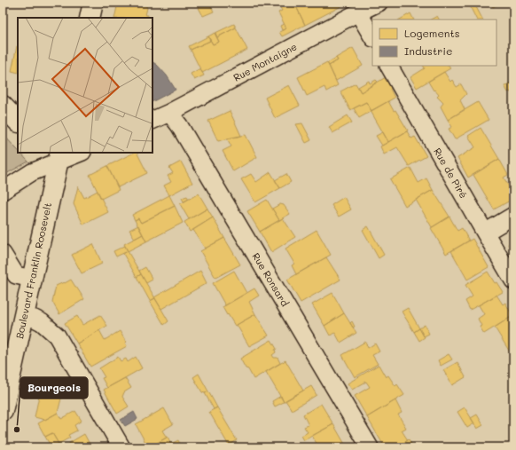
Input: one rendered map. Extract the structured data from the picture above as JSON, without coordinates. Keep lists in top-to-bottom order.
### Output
{
  "streets": {
    "main road": ["Boulevard Franklin Roosevelt"],
    "street": ["Rue Montaigne", "Rue de Piré", "Rue Ronsard"]
  },
  "crossings": [
    ["Rue Montaigne", "Rue Ronsard"]
  ],
  "places": ["Bourgeois"],
  "legend": ["Logements", "Industrie"]
}
